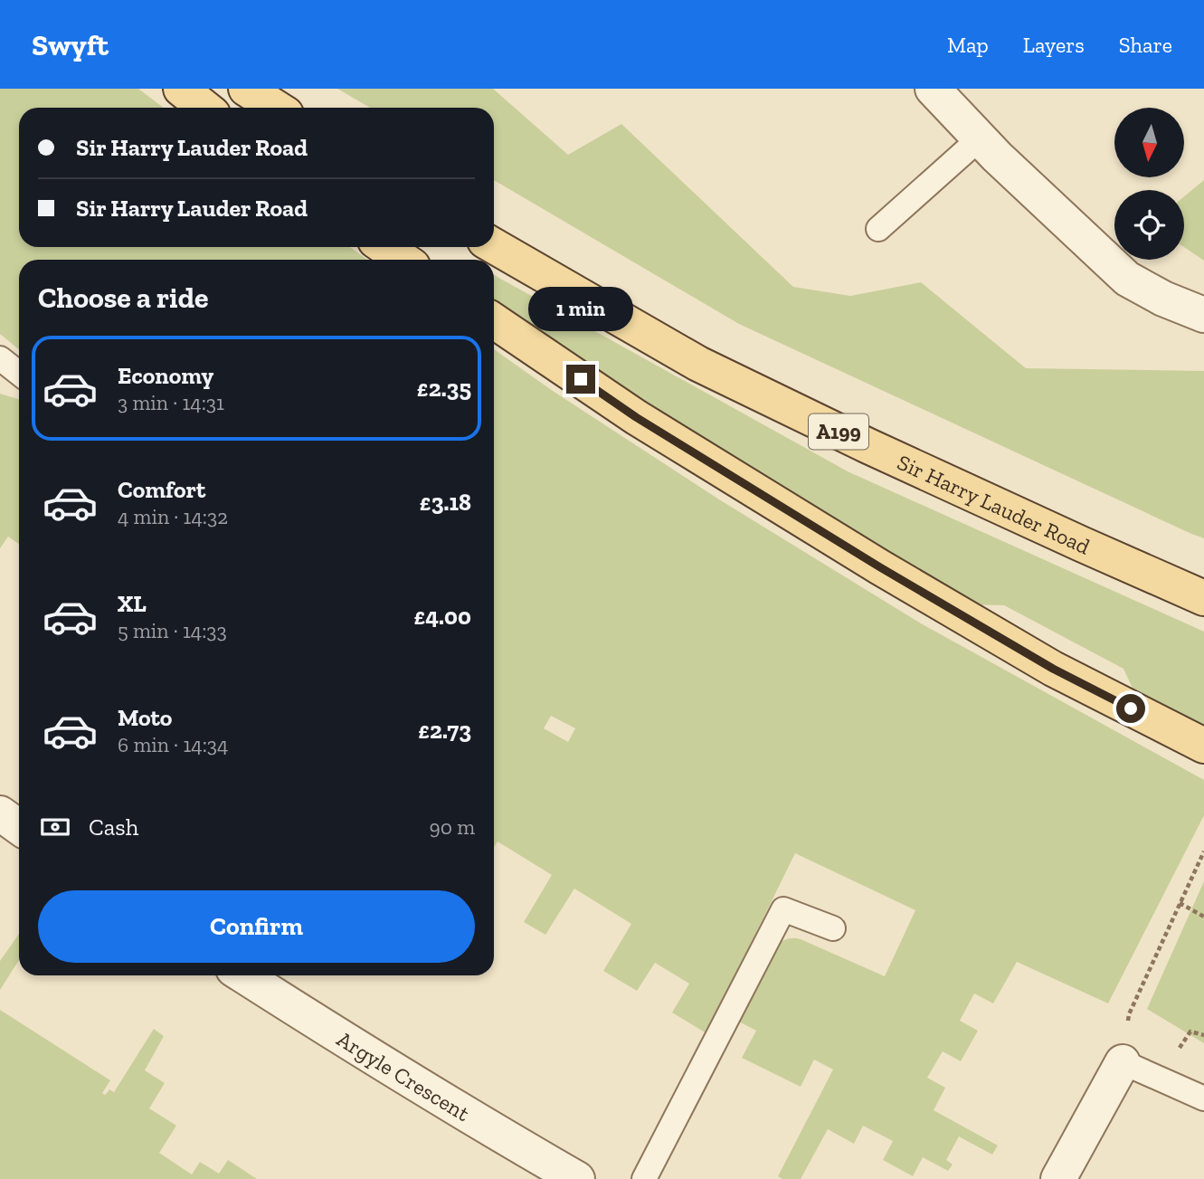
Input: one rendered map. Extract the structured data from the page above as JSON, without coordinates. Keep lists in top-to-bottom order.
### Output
{
  "streets": {
    "main road": ["A199", "Sir Harry Lauder Road"],
    "street": ["Argyle Crescent"]
  },
  "north": "bottom",
  "page": {
    "header": "Swyft",
    "nav": ["Map", "Layers", "Share"],
    "banner": ["Sir Harry Lauder Road", "Sir Harry Lauder Road"],
    "heading": "Choose a ride",
    "bubble": "1 min",
    "list": [
      {
        "name": "Economy",
        "note": "3 min · 14:31",
        "value": "£2.35"
      },
      {
        "name": "Comfort",
        "note": "4 min · 14:32",
        "value": "£3.18"
      },
      {
        "name": "XL",
        "note": "5 min · 14:33",
        "value": "£4.00"
      },
      {
        "name": "Moto",
        "note": "6 min · 14:34",
        "value": "£2.73"
      }
    ],
    "pay": ["Cash", "90 m"],
    "buttons": "Confirm"
  }
}
